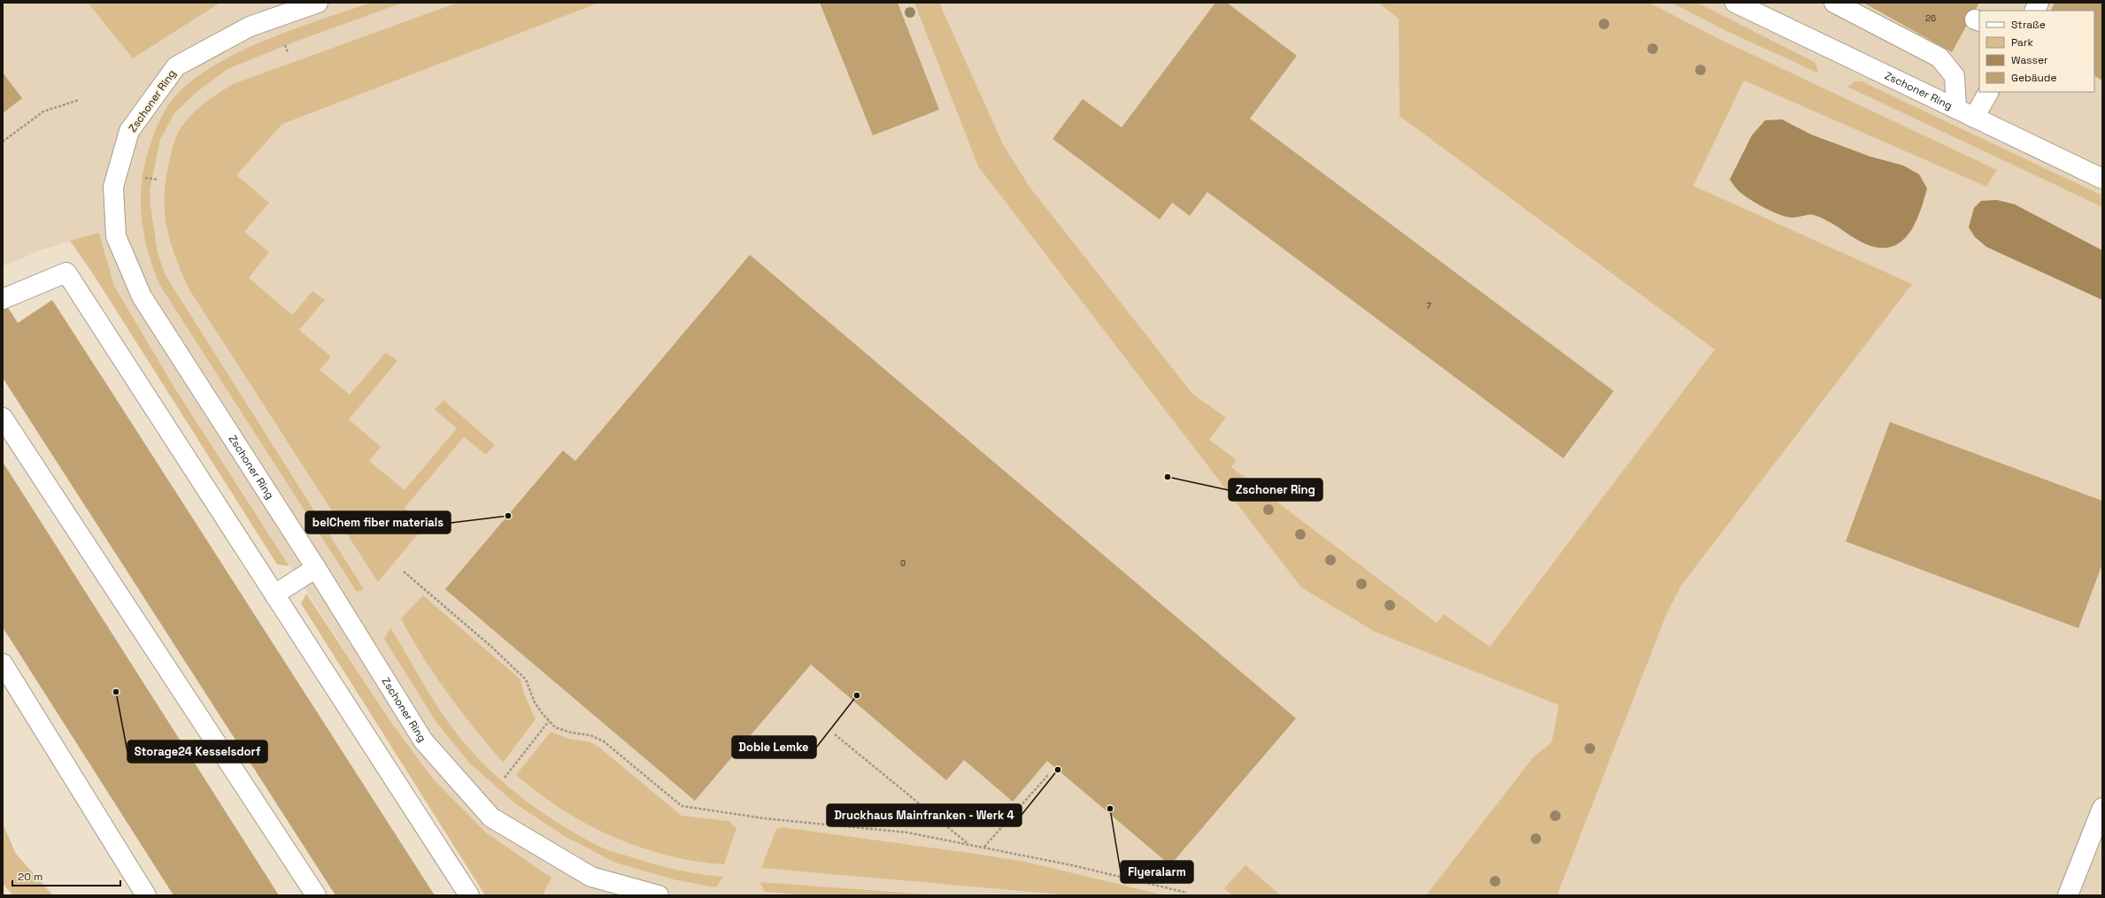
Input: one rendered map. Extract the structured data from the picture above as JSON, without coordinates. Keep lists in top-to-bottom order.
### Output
{
  "streets": {
    "street": ["Zschoner Ring"]
  },
  "places": [
    "Zschoner Ring",
    "belChem fiber materials",
    "Storage24 Kesselsdorf",
    "Doble Lemke",
    "Druckhaus Mainfranken - Werk 4",
    "Flyeralarm"
  ],
  "house_numbers": ["26", "7", "9"],
  "legend": [
    "Straße",
    "Park",
    "Wasser",
    "Gebäude"
  ],
  "scale_bar": "20 m"
}
